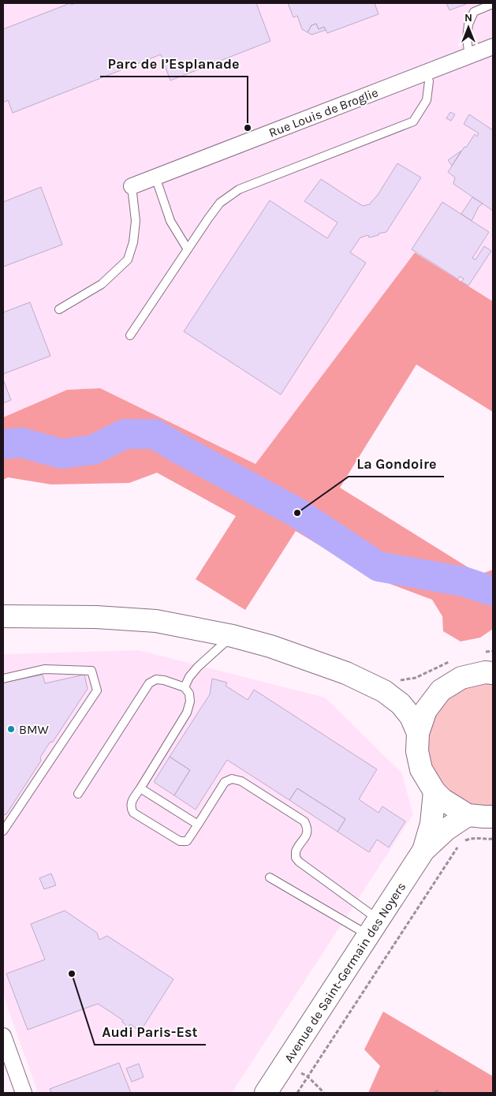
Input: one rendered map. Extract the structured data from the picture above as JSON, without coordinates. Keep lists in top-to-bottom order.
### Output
{
  "streets": {
    "main road": ["Avenue de Saint-Germain des Noyers"],
    "street": ["Rue Louis de Broglie"]
  },
  "places": [
    "Parc de l’Esplanade",
    "La Gondoire",
    "BMW",
    "Audi Paris-Est"
  ],
  "north": "top"
}
